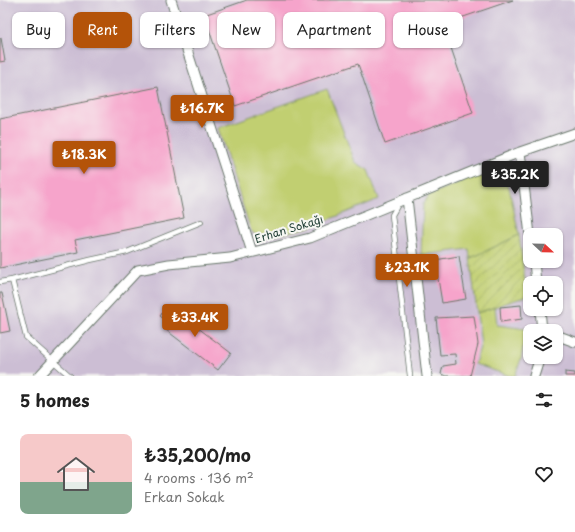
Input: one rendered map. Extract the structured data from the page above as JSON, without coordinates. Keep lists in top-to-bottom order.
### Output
{
  "streets": {
    "street": ["Erhan Sokağı"]
  },
  "north": "right",
  "page": {
    "chip": [
      "Buy",
      "Rent",
      "Filters",
      "New",
      "Apartment",
      "House"
    ],
    "price": [
      "₺16.7K",
      "₺18.3K",
      "₺35.2K",
      "₺23.1K",
      "₺33.4K"
    ],
    "heading": "5 homes",
    "list": [
      {
        "name": "₺35,200/mo",
        "note": "4 rooms · 136 m² · Erkan Sokak"
      }
    ]
  }
}
